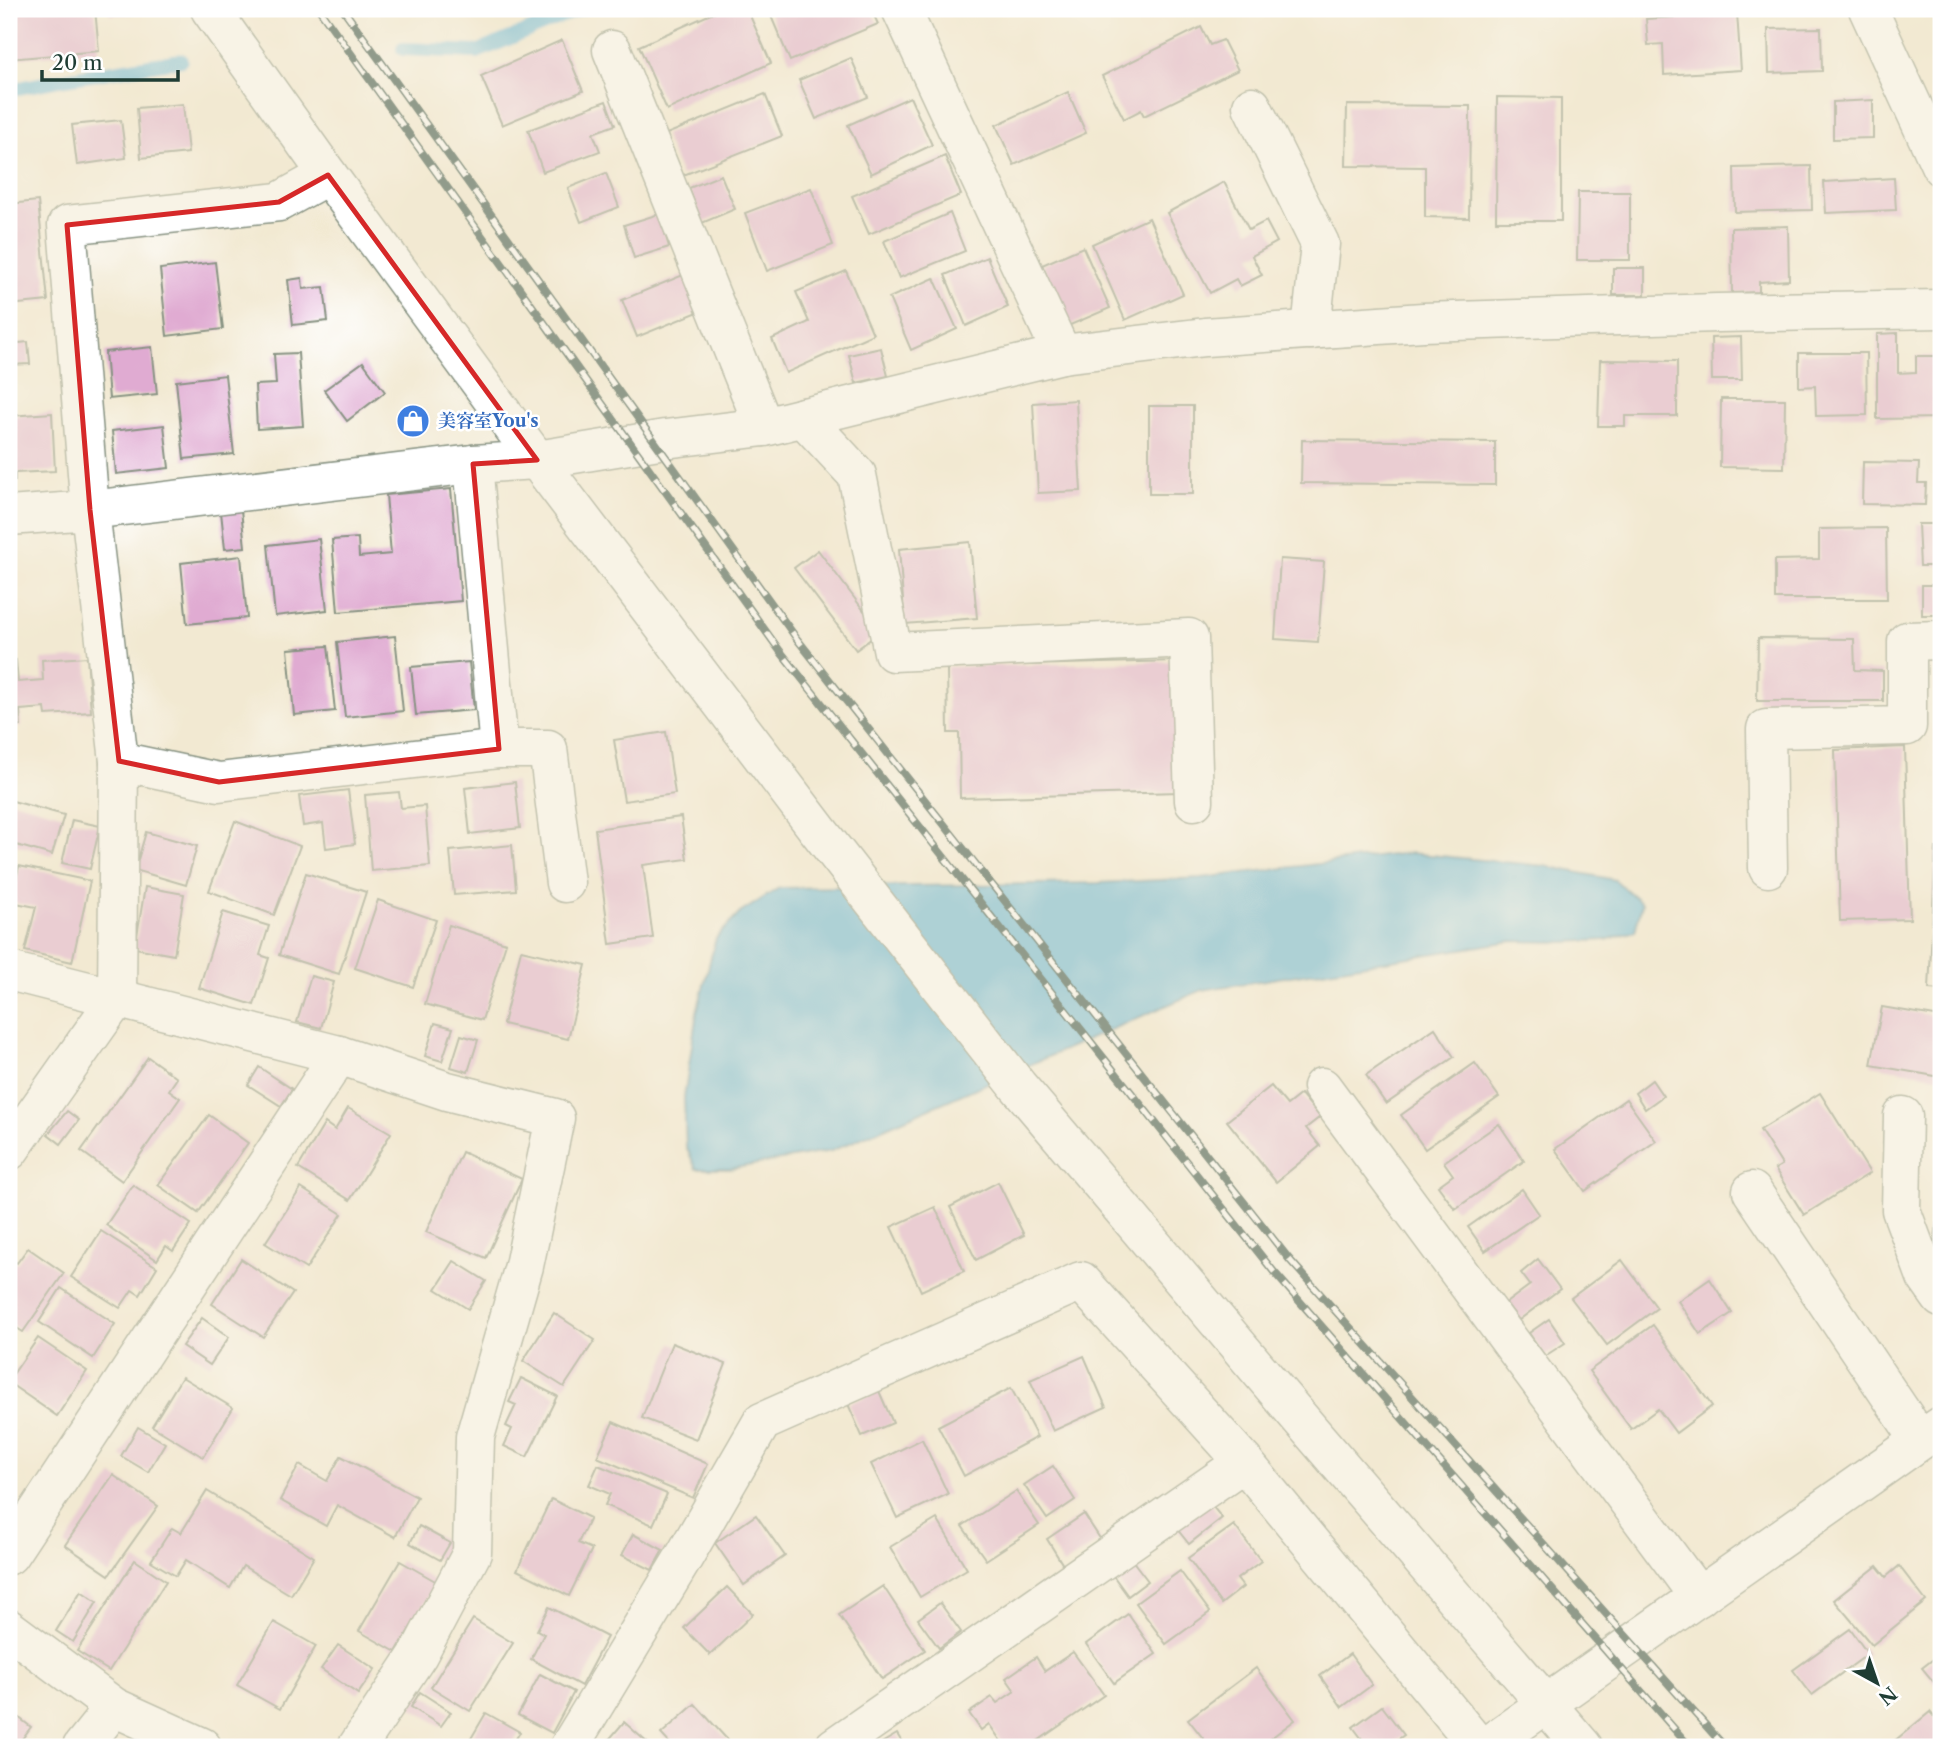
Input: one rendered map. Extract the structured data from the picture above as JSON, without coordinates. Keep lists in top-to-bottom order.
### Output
{
  "places": {
    "shop": ["美容室You's"]
  },
  "scale_bar": "20 m",
  "north": "bottom right"
}
